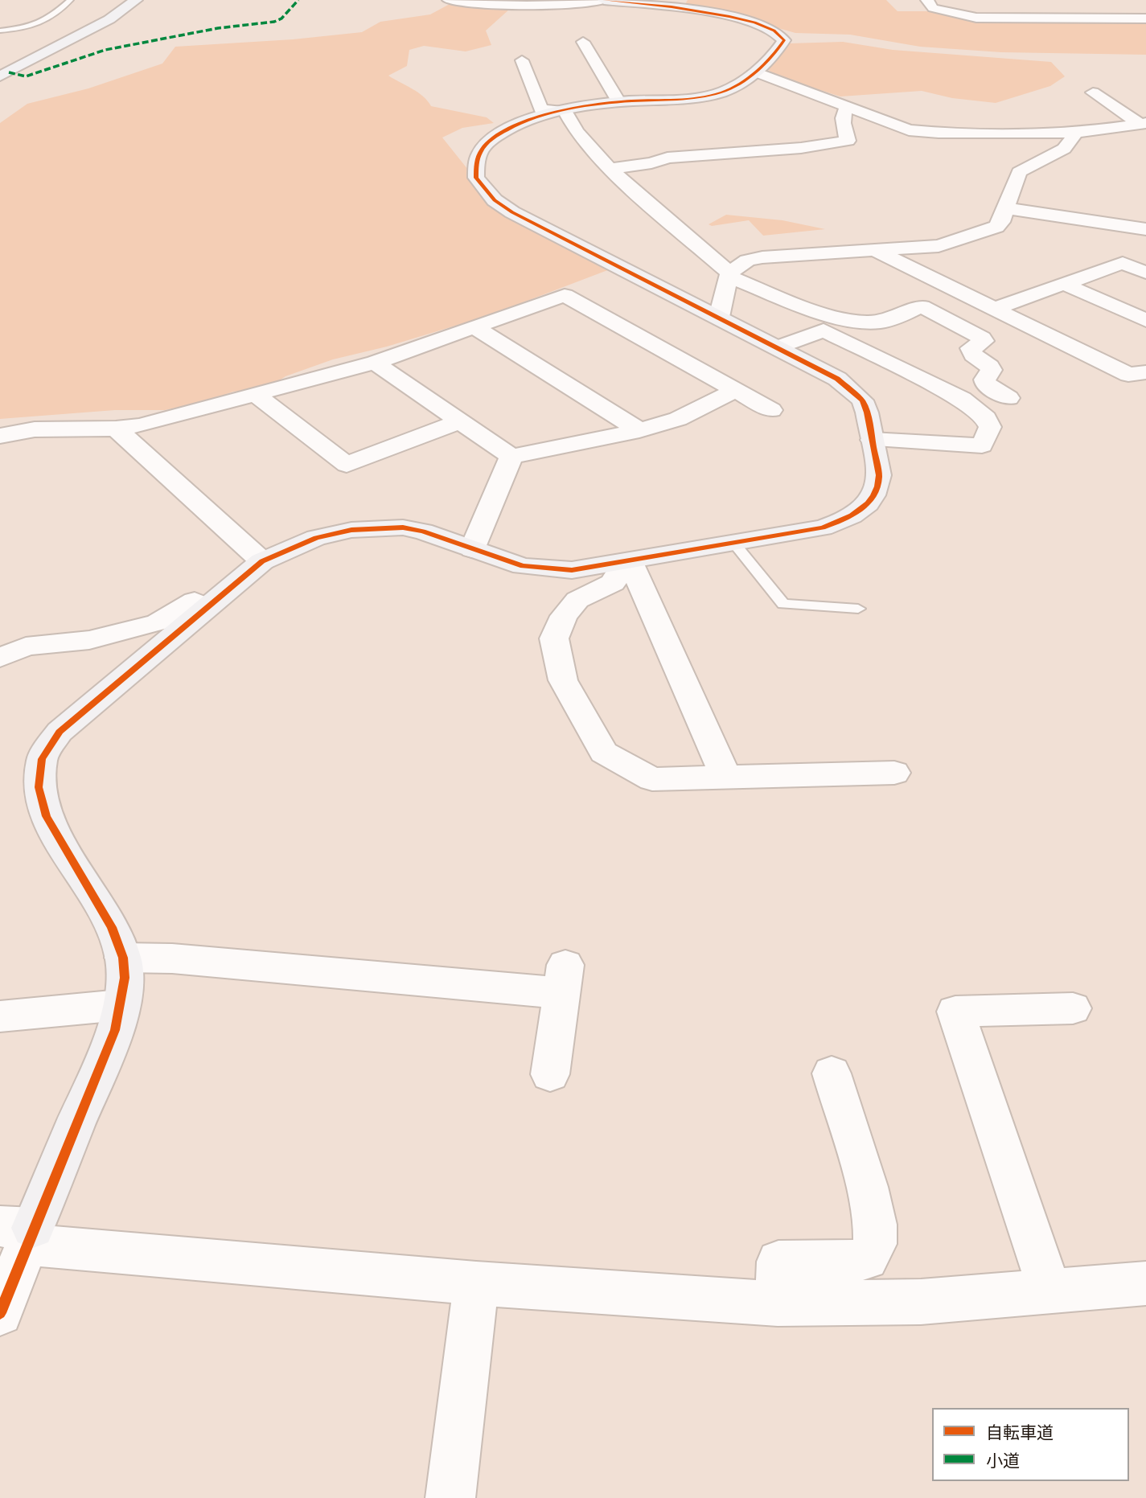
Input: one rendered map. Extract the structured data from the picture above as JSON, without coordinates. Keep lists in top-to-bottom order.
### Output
{
  "legend": ["自転車道", "小道"]
}
